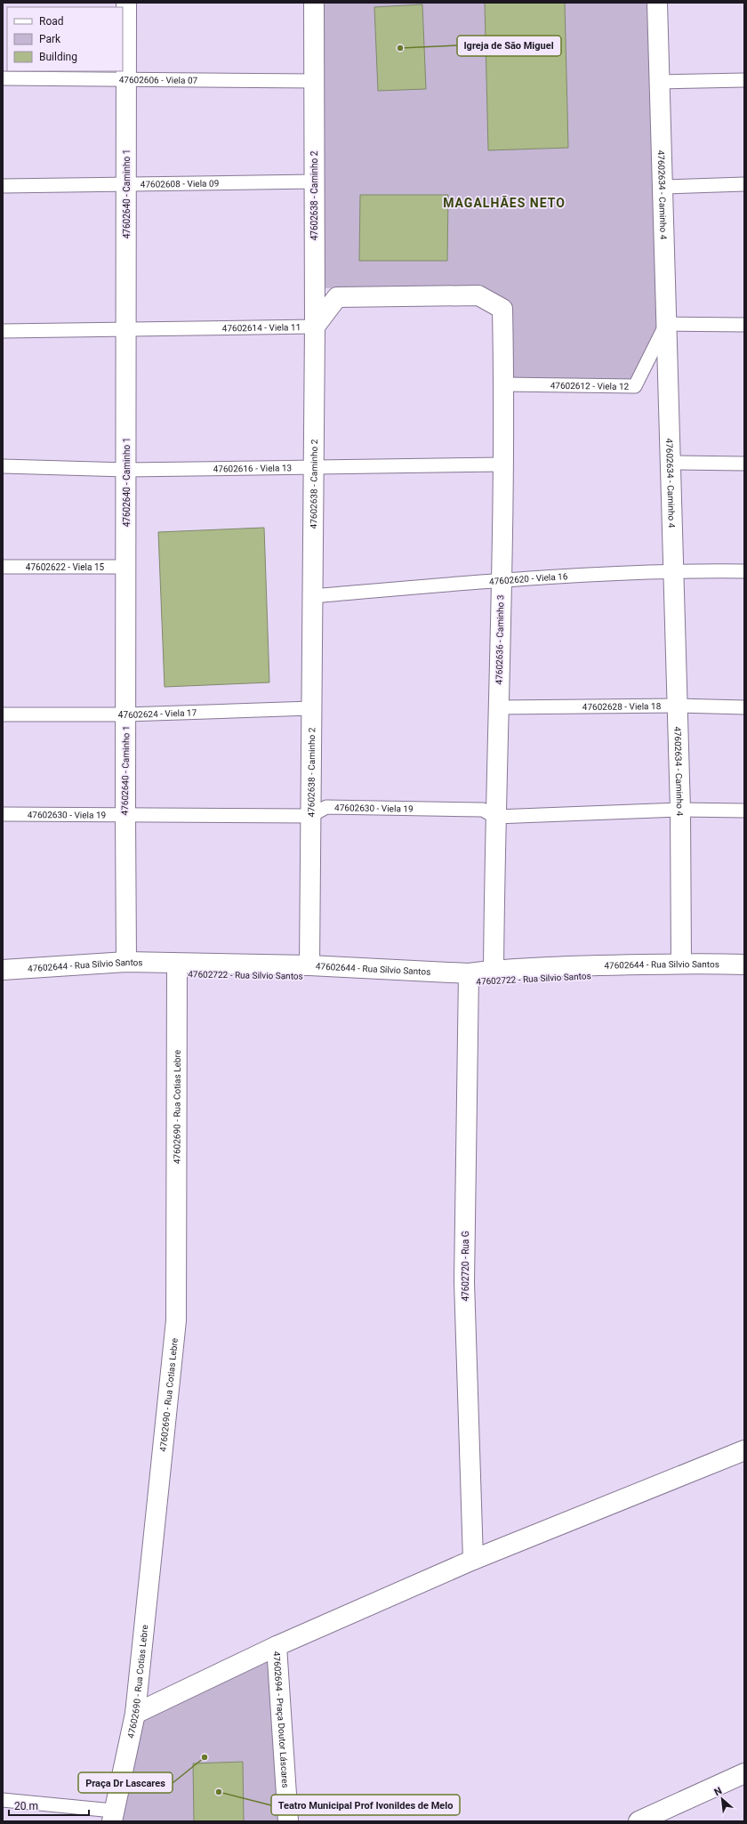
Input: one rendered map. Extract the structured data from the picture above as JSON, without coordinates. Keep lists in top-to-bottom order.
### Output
{
  "streets": {
    "street": [
      "47602640 - Caminho 1",
      "47602634 - Caminho 4",
      "47602638 - Caminho 2",
      "47602636 - Caminho 3",
      "47602644 - Rua Silvio Santos",
      "47602722 - Rua Silvio Santos",
      "47602690 - Rua Cotias Lebre",
      "47602720 - Rua G",
      "47602694 - Praça Doutor Láscares"
    ],
    "lane": [
      "47602606 - Viela 07",
      "47602608 - Viela 09",
      "47602614 - Viela 11",
      "47602612 - Viela 12",
      "47602616 - Viela 13",
      "47602622 - Viela 15",
      "47602620 - Viela 16",
      "47602628 - Viela 18",
      "47602624 - Viela 17",
      "47602630 - Viela 19"
    ]
  },
  "crossings": [
    ["47602606 - Viela 07", "47602640 - Caminho 1"],
    ["47602606 - Viela 07", "47602638 - Caminho 2"],
    ["47602608 - Viela 09", "47602640 - Caminho 1"],
    ["47602608 - Viela 09", "47602638 - Caminho 2"],
    ["47602640 - Caminho 1", "47602614 - Viela 11"],
    ["47602640 - Caminho 1", "47602616 - Viela 13"],
    ["47602640 - Caminho 1", "47602622 - Viela 15"],
    ["47602640 - Caminho 1", "47602624 - Viela 17"],
    ["47602640 - Caminho 1", "47602630 - Viela 19"],
    ["47602640 - Caminho 1", "47602644 - Rua Silvio Santos"],
    ["47602634 - Caminho 4", "47602612 - Viela 12"],
    ["47602634 - Caminho 4", "47602620 - Viela 16"],
    ["47602634 - Caminho 4", "47602628 - Viela 18"],
    ["47602634 - Caminho 4", "47602630 - Viela 19"],
    ["47602634 - Caminho 4", "47602644 - Rua Silvio Santos"],
    ["47602638 - Caminho 2", "47602614 - Viela 11"],
    ["47602638 - Caminho 2", "47602616 - Viela 13"],
    ["47602638 - Caminho 2", "47602620 - Viela 16"],
    ["47602638 - Caminho 2", "47602636 - Caminho 3"],
    ["47602638 - Caminho 2", "47602624 - Viela 17"],
    ["47602638 - Caminho 2", "47602630 - Viela 19"],
    ["47602638 - Caminho 2", "47602644 - Rua Silvio Santos"],
    ["47602614 - Viela 11", "47602636 - Caminho 3"],
    ["47602612 - Viela 12", "47602636 - Caminho 3"],
    ["47602616 - Viela 13", "47602636 - Caminho 3"],
    ["47602620 - Viela 16", "47602636 - Caminho 3"],
    ["47602636 - Caminho 3", "47602628 - Viela 18"],
    ["47602636 - Caminho 3", "47602630 - Viela 19"],
    ["47602636 - Caminho 3", "47602644 - Rua Silvio Santos"],
    ["47602644 - Rua Silvio Santos", "47602722 - Rua Silvio Santos"],
    ["47602644 - Rua Silvio Santos", "47602690 - Rua Cotias Lebre"],
    ["47602644 - Rua Silvio Santos", "47602720 - Rua G"],
    ["47602722 - Rua Silvio Santos", "47602690 - Rua Cotias Lebre"],
    ["47602722 - Rua Silvio Santos", "47602720 - Rua G"],
    ["47602690 - Rua Cotias Lebre", "47602694 - Praça Doutor Láscares"]
  ],
  "districts": ["MAGALHÃES NETO"],
  "places": ["Igreja de São Miguel", "Praça Dr Lascares", "Teatro Municipal Prof Ivonildes de Melo"],
  "legend": ["Road", "Park", "Building"],
  "scale_bar": "20 m",
  "north": "top left"
}
